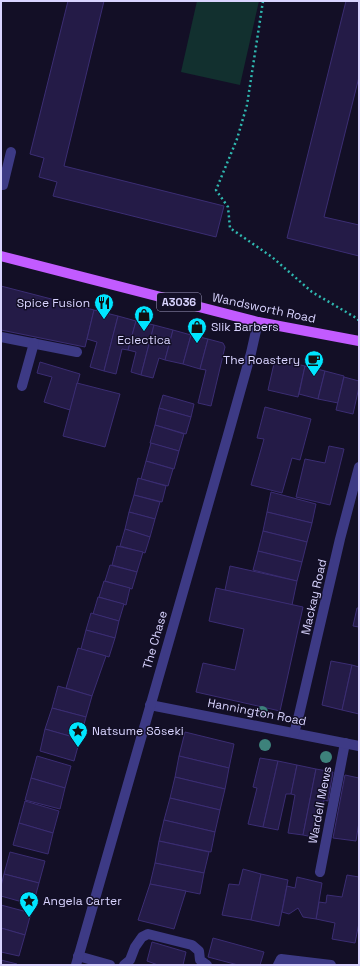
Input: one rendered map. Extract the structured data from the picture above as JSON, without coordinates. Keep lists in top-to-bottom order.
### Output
{
  "streets": {
    "main road": ["A3036", "Wandsworth Road"],
    "street": [
      "Mackay Road",
      "The Chase",
      "Hannington Road",
      "Wardell Mews"
    ]
  },
  "crossings": [
    ["Wandsworth Road", "The Chase"],
    ["Mackay Road", "Hannington Road"],
    ["The Chase", "Hannington Road"],
    ["Hannington Road", "Wardell Mews"]
  ],
  "places": {
    "restaurant": ["Spice Fusion"],
    "shop": ["Eclectica", "Slik Barbers"],
    "cafe": ["The Roastery"],
    "place": ["Natsume Sōseki", "Angela Carter"]
  }
}
